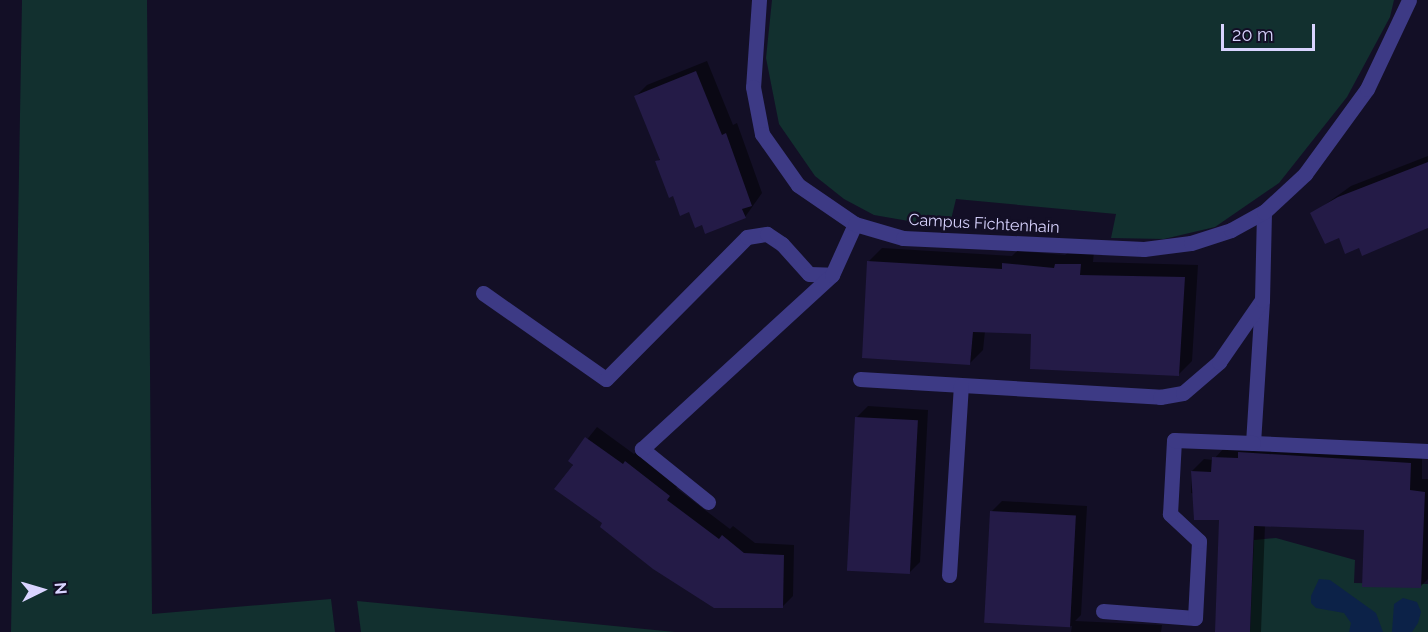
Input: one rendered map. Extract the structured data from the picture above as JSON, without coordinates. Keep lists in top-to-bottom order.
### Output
{
  "streets": {
    "street": ["Campus Fichtenhain"]
  },
  "scale_bar": "20 m",
  "north": "right"
}
